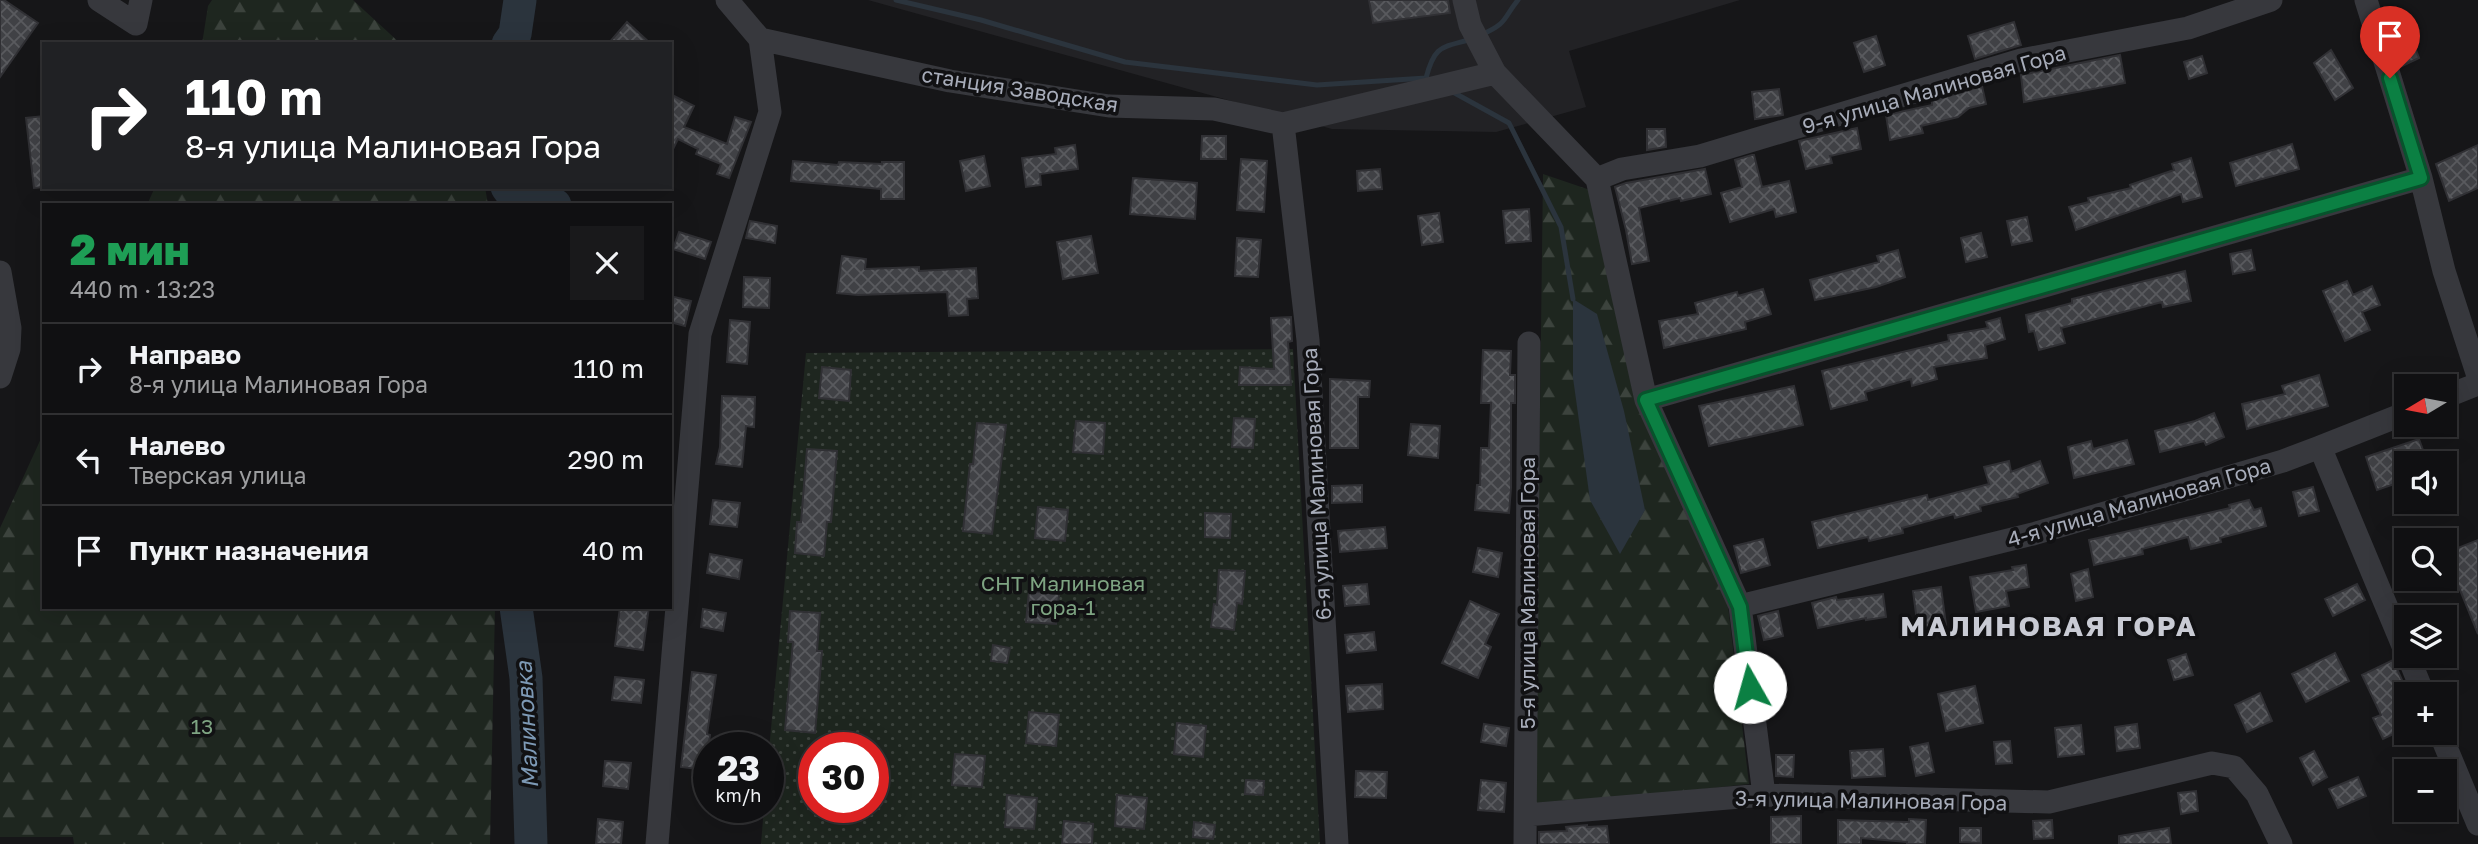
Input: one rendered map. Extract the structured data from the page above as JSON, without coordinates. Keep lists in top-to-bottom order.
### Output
{
  "streets": {
    "street": [
      "станция Заводская",
      "9-я улица Малиновая Гора",
      "6-я улица Малиновая Гора",
      "4-я улица Малиновая Гора",
      "5-я улица Малиновая Гора",
      "3-я улица Малиновая Гора"
    ]
  },
  "crossings": [
    ["станция Заводская", "6-я улица Малиновая Гора"],
    ["5-я улица Малиновая Гора", "3-я улица Малиновая Гора"]
  ],
  "districts": ["МАЛИНОВАЯ ГОРА"],
  "water": ["Малиновка"],
  "parks": ["СНТ Малиновая гора-1", "13"],
  "north": "left",
  "page": {
    "turn": ["110 m", "8-я улица Малиновая Гора"],
    "heading": ["2 мин", "440 m · 13:23"],
    "list": [
      {
        "name": "Направо",
        "note": "8-я улица Малиновая Гора",
        "value": "110 m"
      },
      {
        "name": "Налево",
        "note": "Тверская улица",
        "value": "290 m"
      },
      {
        "name": "Пункт назначения",
        "value": "40 m"
      }
    ],
    "map_buttons": ["+", "−"],
    "speed": "23 km/h",
    "limit": "30"
  }
}
